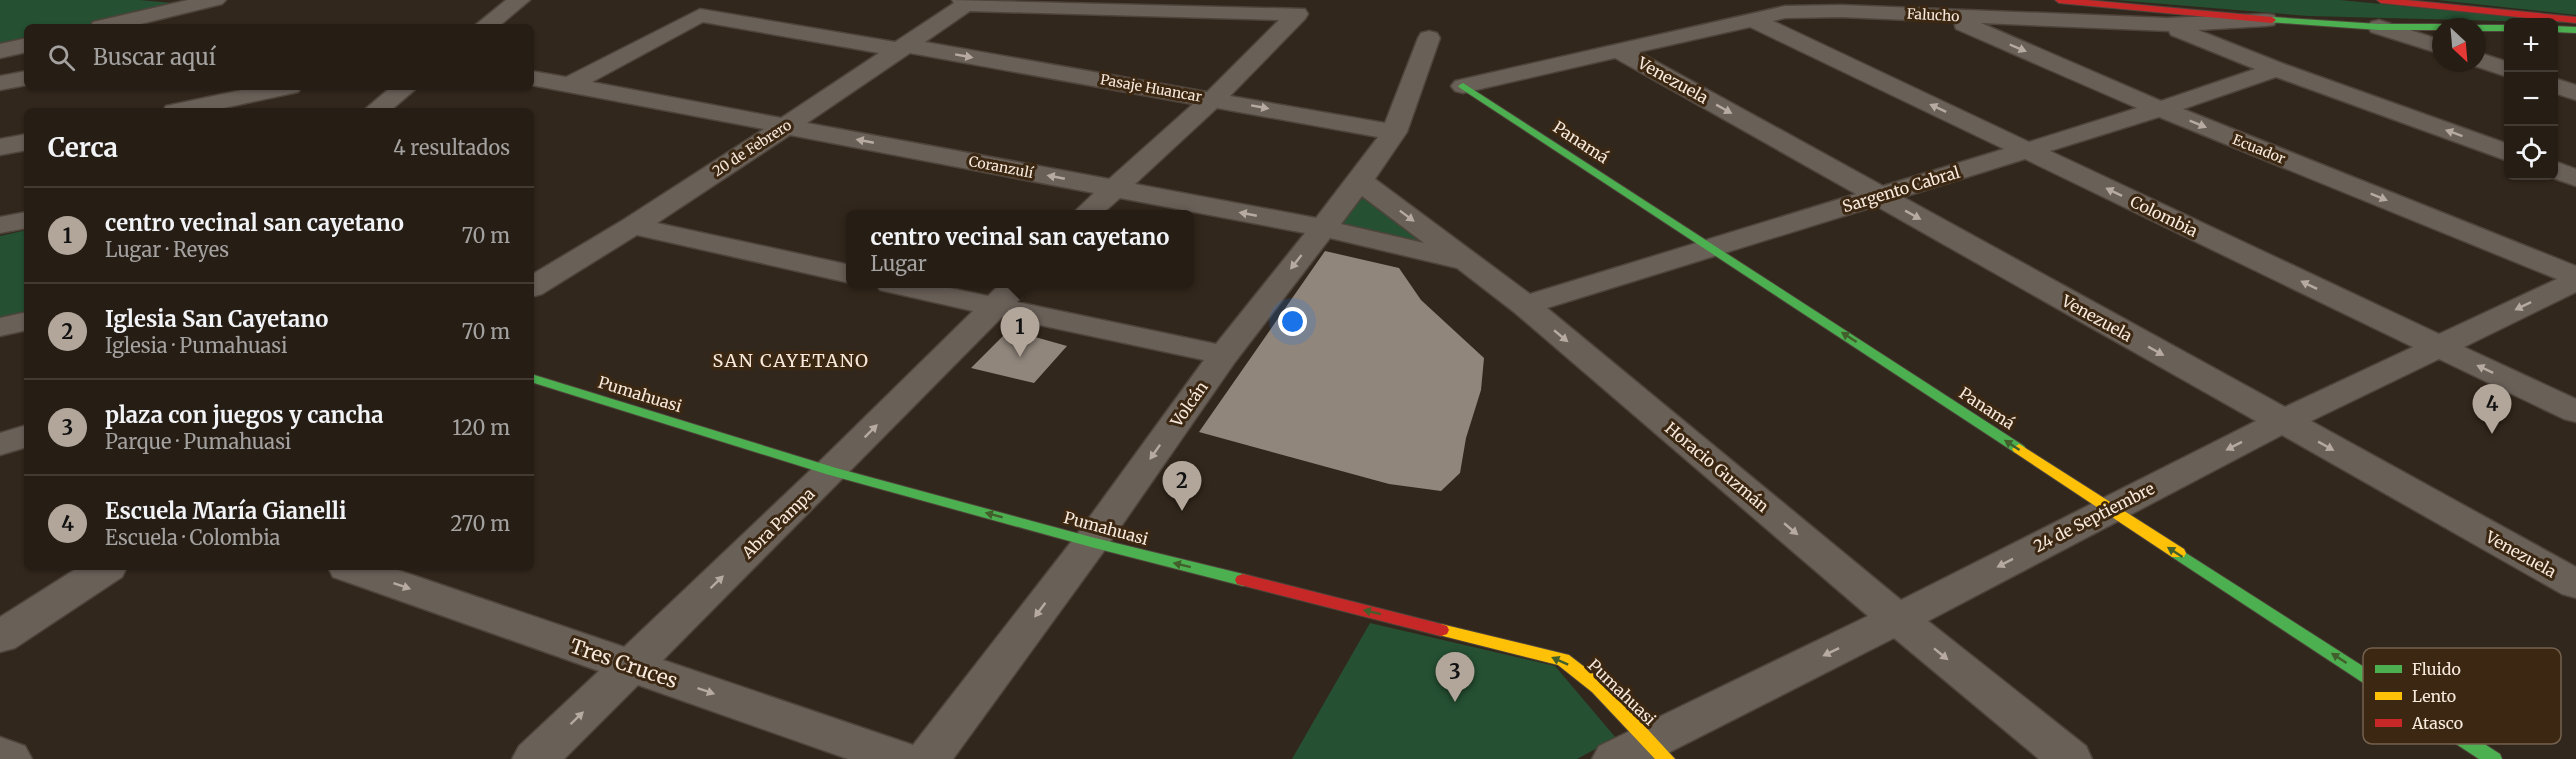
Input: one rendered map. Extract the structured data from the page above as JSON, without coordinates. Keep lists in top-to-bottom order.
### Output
{
  "streets": {
    "main road": ["Panamá", "Pumahuasi"],
    "street": [
      "Falucho",
      "Venezuela",
      "Pasaje Huancar",
      "20 de Febrero",
      "Ecuador",
      "Coranzulí",
      "Sargento Cabral",
      "Colombia",
      "Volcán",
      "Horacio Guzmán",
      "24 de Septiembre",
      "Abra Pampa",
      "Tres Cruces"
    ]
  },
  "crossings": [
    ["Falucho", "Venezuela"],
    ["Falucho", "Panamá"],
    ["Falucho", "Ecuador"],
    ["Falucho", "Colombia"],
    ["Venezuela", "Sargento Cabral"],
    ["Venezuela", "24 de Septiembre"],
    ["Pasaje Huancar", "20 de Febrero"],
    ["Pasaje Huancar", "Coranzulí"],
    ["Pasaje Huancar", "Volcán"],
    ["Panamá", "Sargento Cabral"],
    ["Panamá", "24 de Septiembre"],
    ["20 de Febrero", "Coranzulí"],
    ["Ecuador", "Sargento Cabral"],
    ["Coranzulí", "Volcán"],
    ["Coranzulí", "Horacio Guzmán"],
    ["Sargento Cabral", "Colombia"],
    ["Sargento Cabral", "Horacio Guzmán"],
    ["Colombia", "24 de Septiembre"],
    ["Pumahuasi", "Volcán"],
    ["Pumahuasi", "24 de Septiembre"],
    ["Pumahuasi", "Abra Pampa"],
    ["Volcán", "Horacio Guzmán"],
    ["Horacio Guzmán", "24 de Septiembre"],
    ["Abra Pampa", "Tres Cruces"]
  ],
  "one_way": [
    "Venezuela",
    "Panamá",
    "Pumahuasi",
    "Volcán",
    "Horacio Guzmán",
    "24 de Septiembre",
    "Abra Pampa",
    "Tres Cruces"
  ],
  "districts": ["SAN CAYETANO"],
  "legend": ["Fluido", "Lento", "Atasco"],
  "north": "bottom right",
  "page": {
    "map_buttons": ["+", "−"],
    "search": "Buscar aquí",
    "heading": ["Cerca", "4 resultados"],
    "list": [
      {
        "mark": "1",
        "name": "centro vecinal san cayetano",
        "note": "Lugar · Reyes",
        "value": "70 m"
      },
      {
        "mark": "2",
        "name": "Iglesia San Cayetano",
        "note": "Iglesia · Pumahuasi",
        "value": "70 m"
      },
      {
        "mark": "3",
        "name": "plaza con juegos y cancha",
        "note": "Parque · Pumahuasi",
        "value": "120 m"
      },
      {
        "mark": "4",
        "name": "Escuela María Gianelli",
        "note": "Escuela · Colombia",
        "value": "270 m"
      }
    ],
    "popup": ["centro vecinal san cayetano", "Lugar"],
    "pins": [
      "1",
      "4",
      "2",
      "3"
    ]
  }
}
